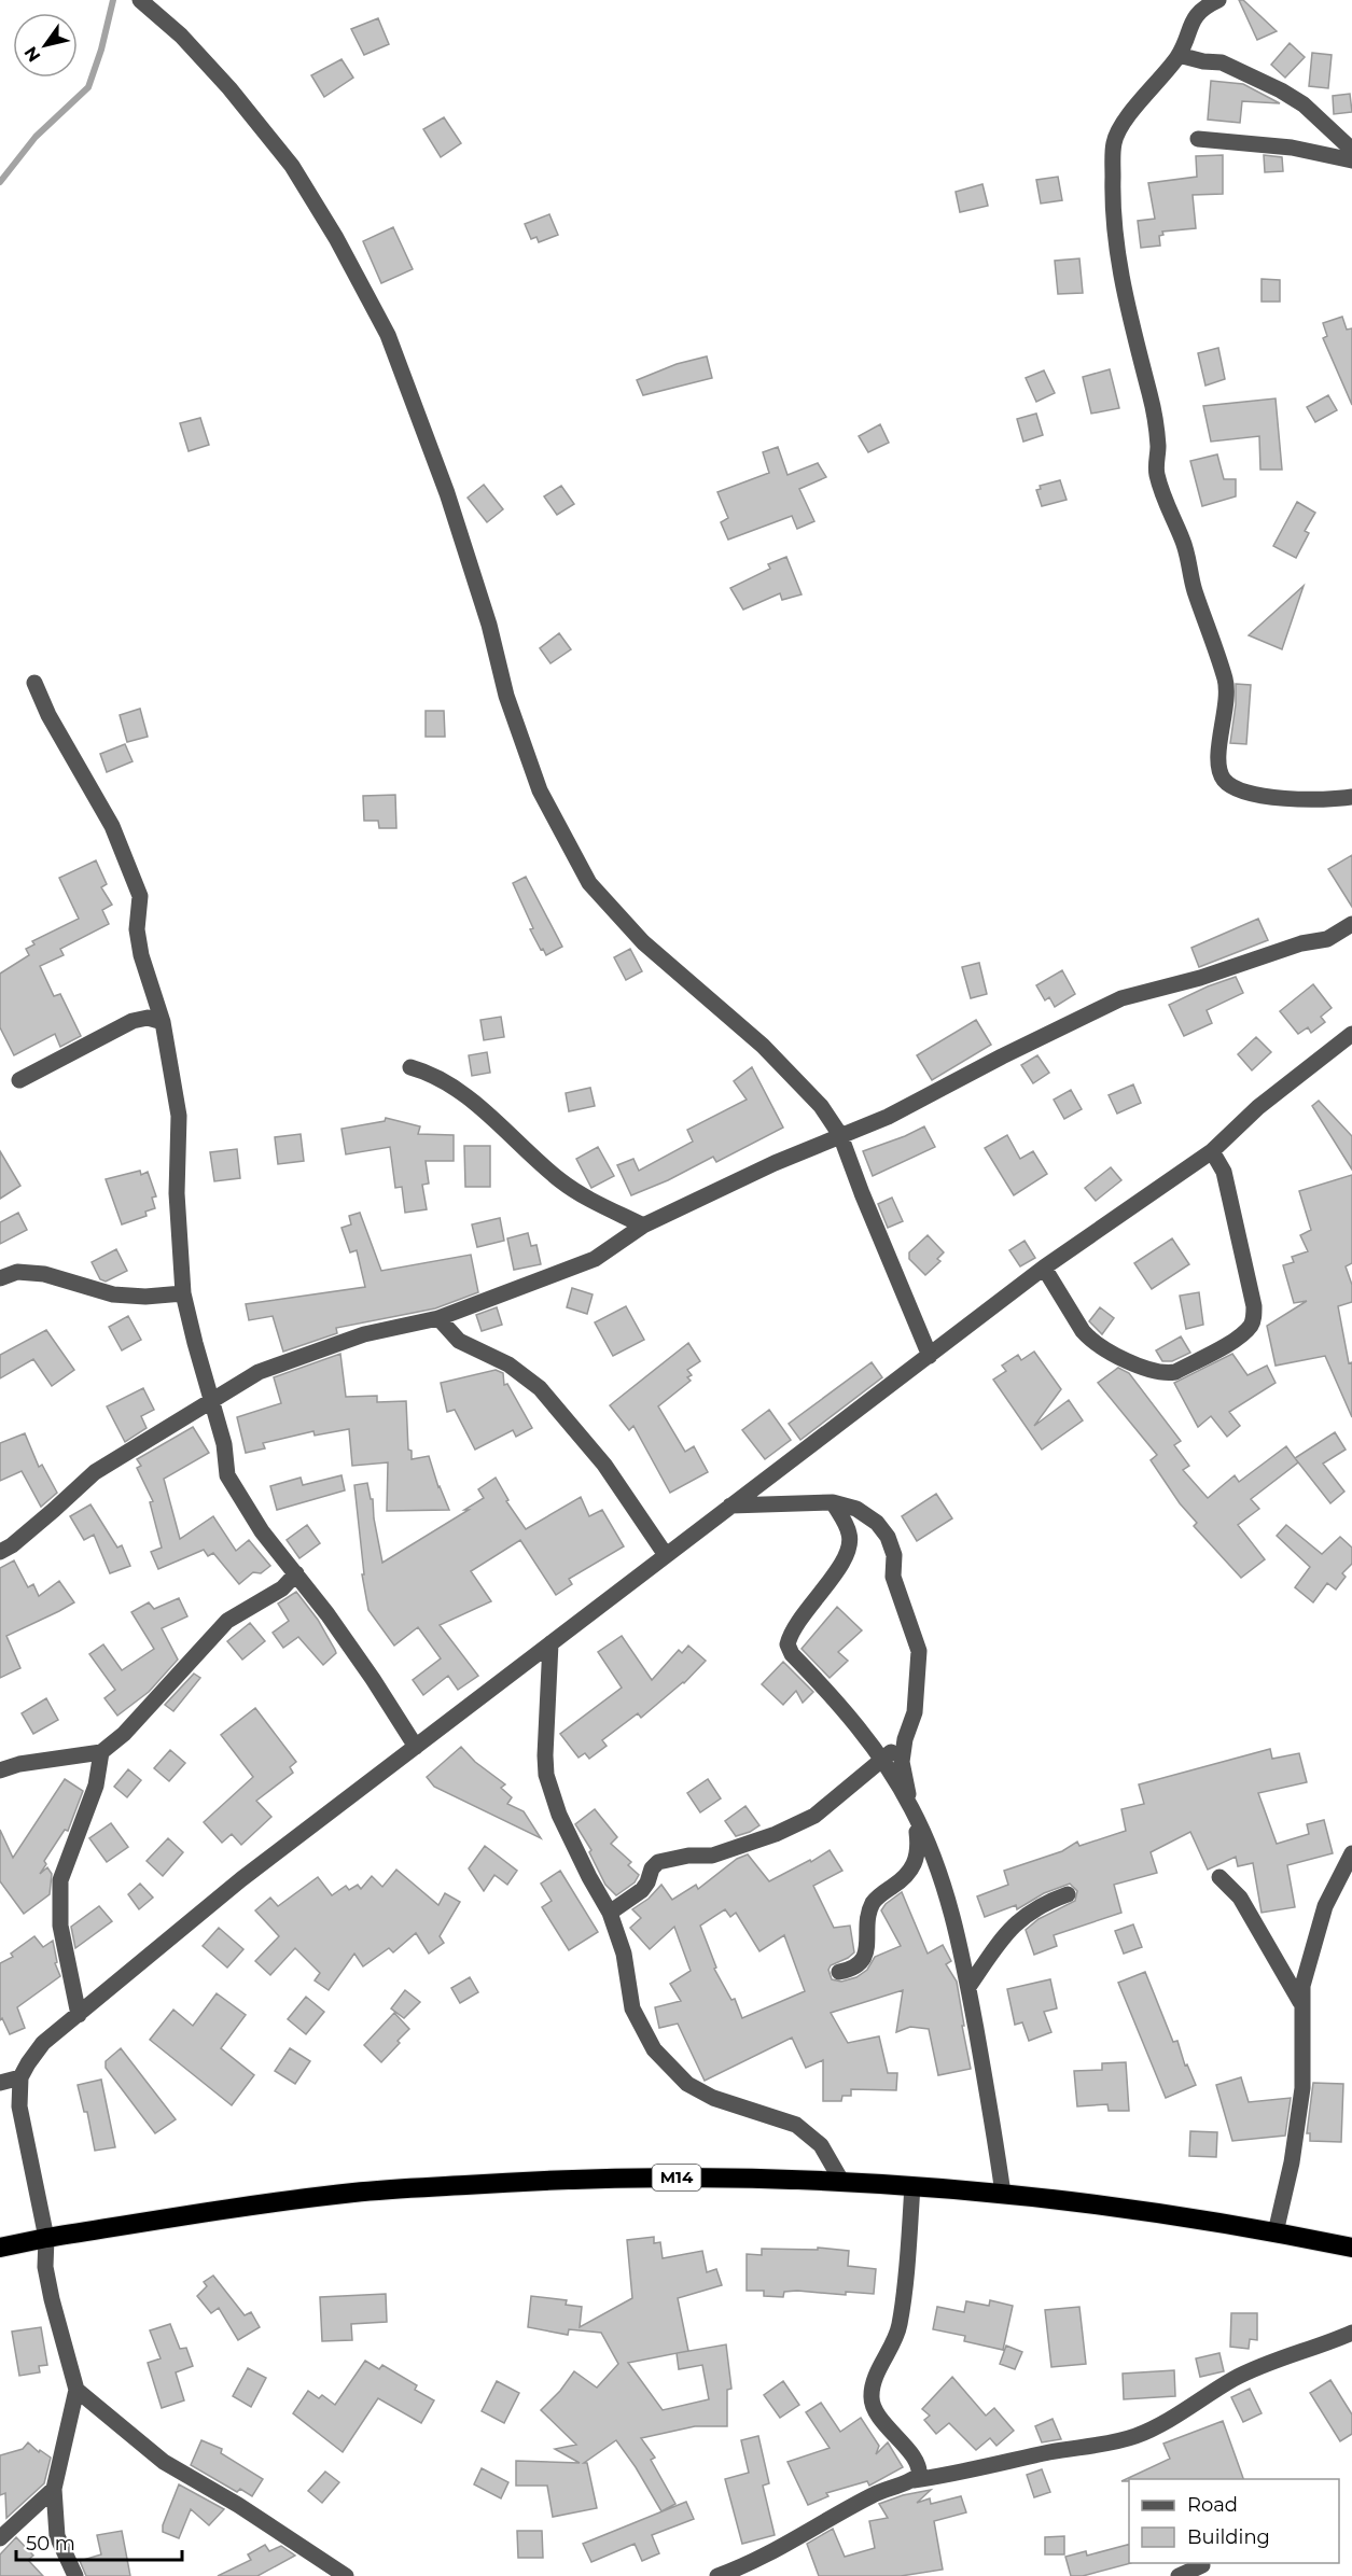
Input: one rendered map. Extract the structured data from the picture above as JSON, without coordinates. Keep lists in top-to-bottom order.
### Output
{
  "streets": {
    "highway": ["M14"]
  },
  "legend": ["Road", "Building"],
  "scale_bar": "50 m",
  "north": "bottom left"
}
